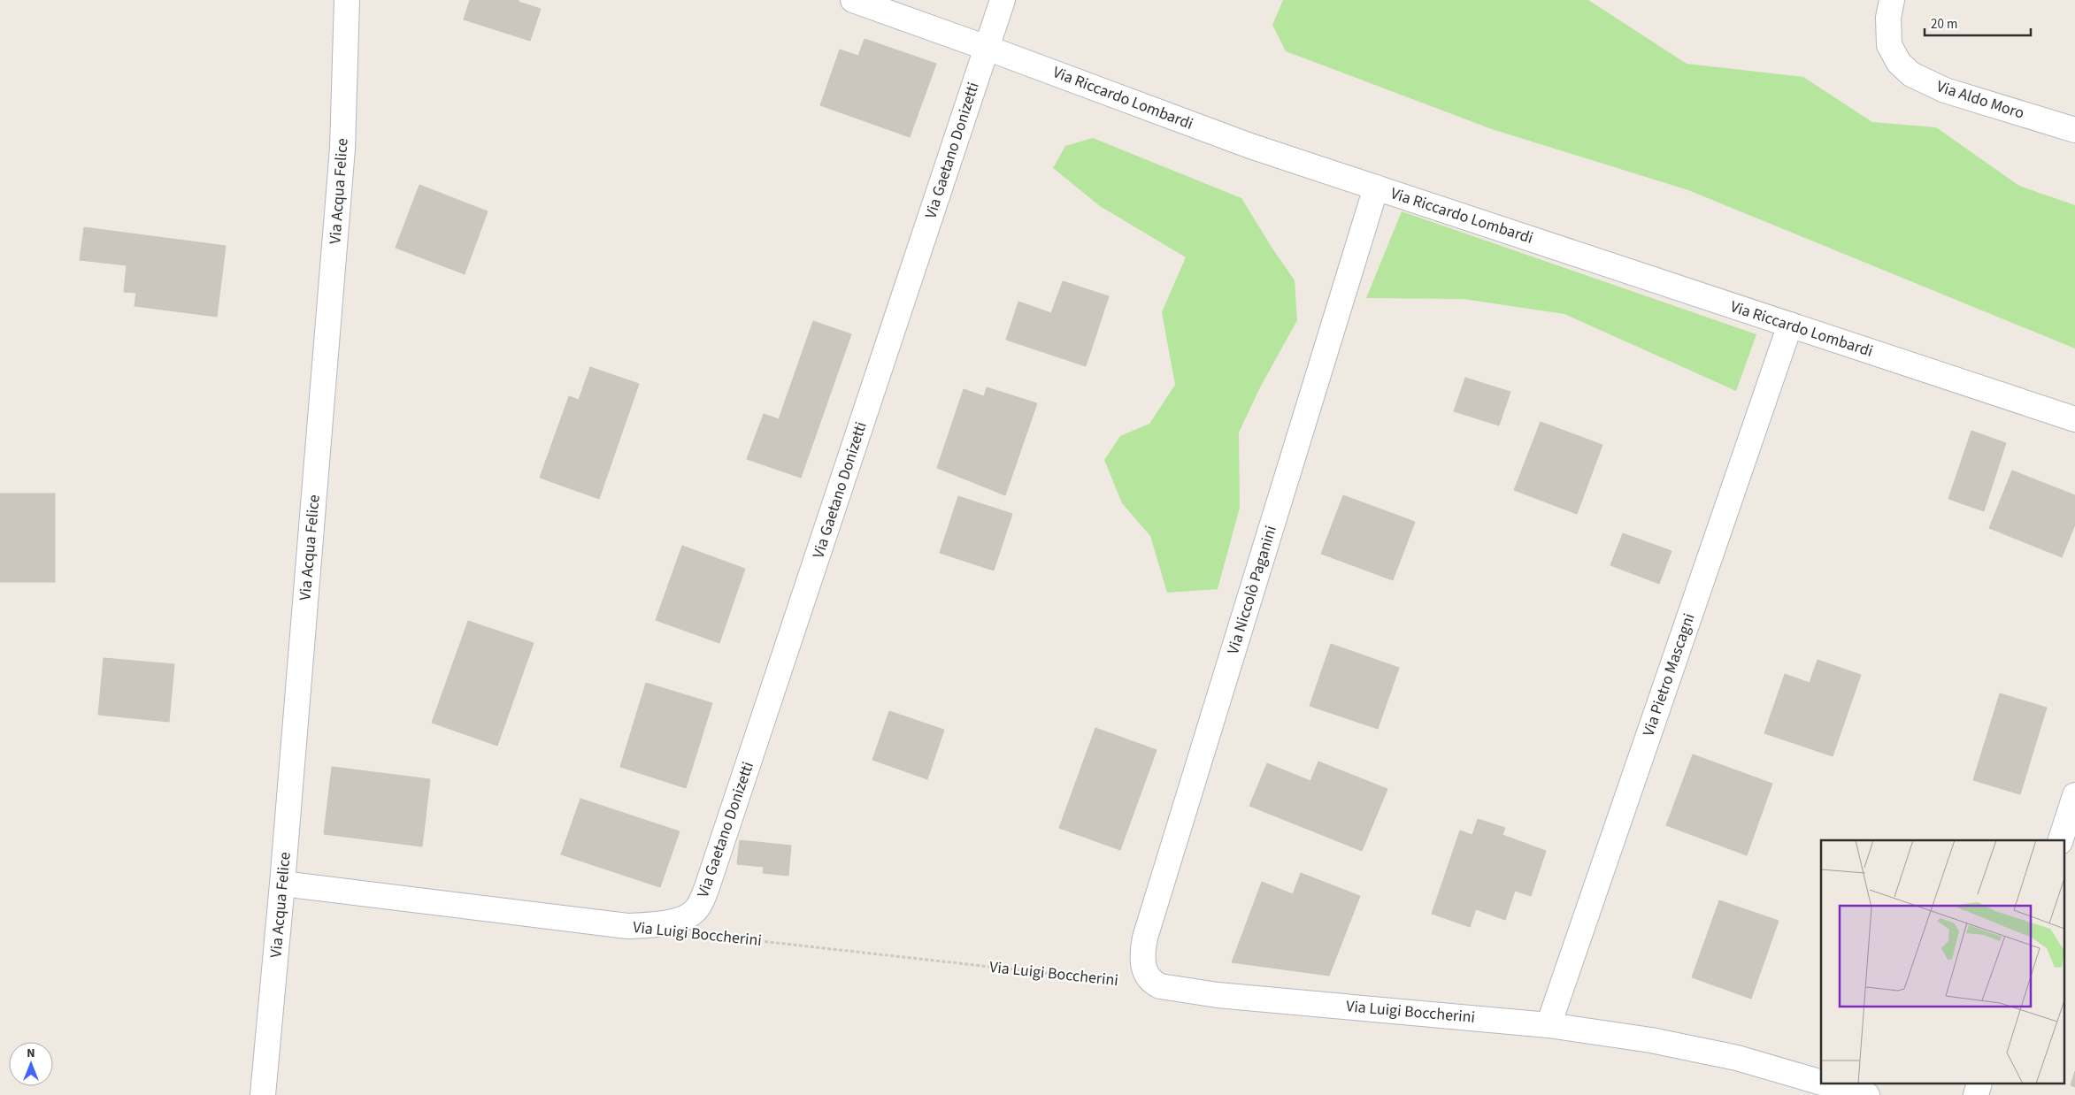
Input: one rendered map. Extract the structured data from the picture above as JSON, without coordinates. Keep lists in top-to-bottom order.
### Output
{
  "streets": {
    "street": [
      "Via Riccardo Lombardi",
      "Via Aldo Moro",
      "Via Gaetano Donizetti",
      "Via Acqua Felice",
      "Via Niccolò Paganini",
      "Via Pietro Mascagni",
      "Via Luigi Boccherini"
    ]
  },
  "crossings": [
    ["Via Riccardo Lombardi", "Via Gaetano Donizetti"],
    ["Via Riccardo Lombardi", "Via Niccolò Paganini"],
    ["Via Riccardo Lombardi", "Via Pietro Mascagni"],
    ["Via Gaetano Donizetti", "Via Luigi Boccherini"],
    ["Via Acqua Felice", "Via Luigi Boccherini"],
    ["Via Niccolò Paganini", "Via Luigi Boccherini"],
    ["Via Pietro Mascagni", "Via Luigi Boccherini"]
  ],
  "scale_bar": "20 m",
  "north": "top"
}
